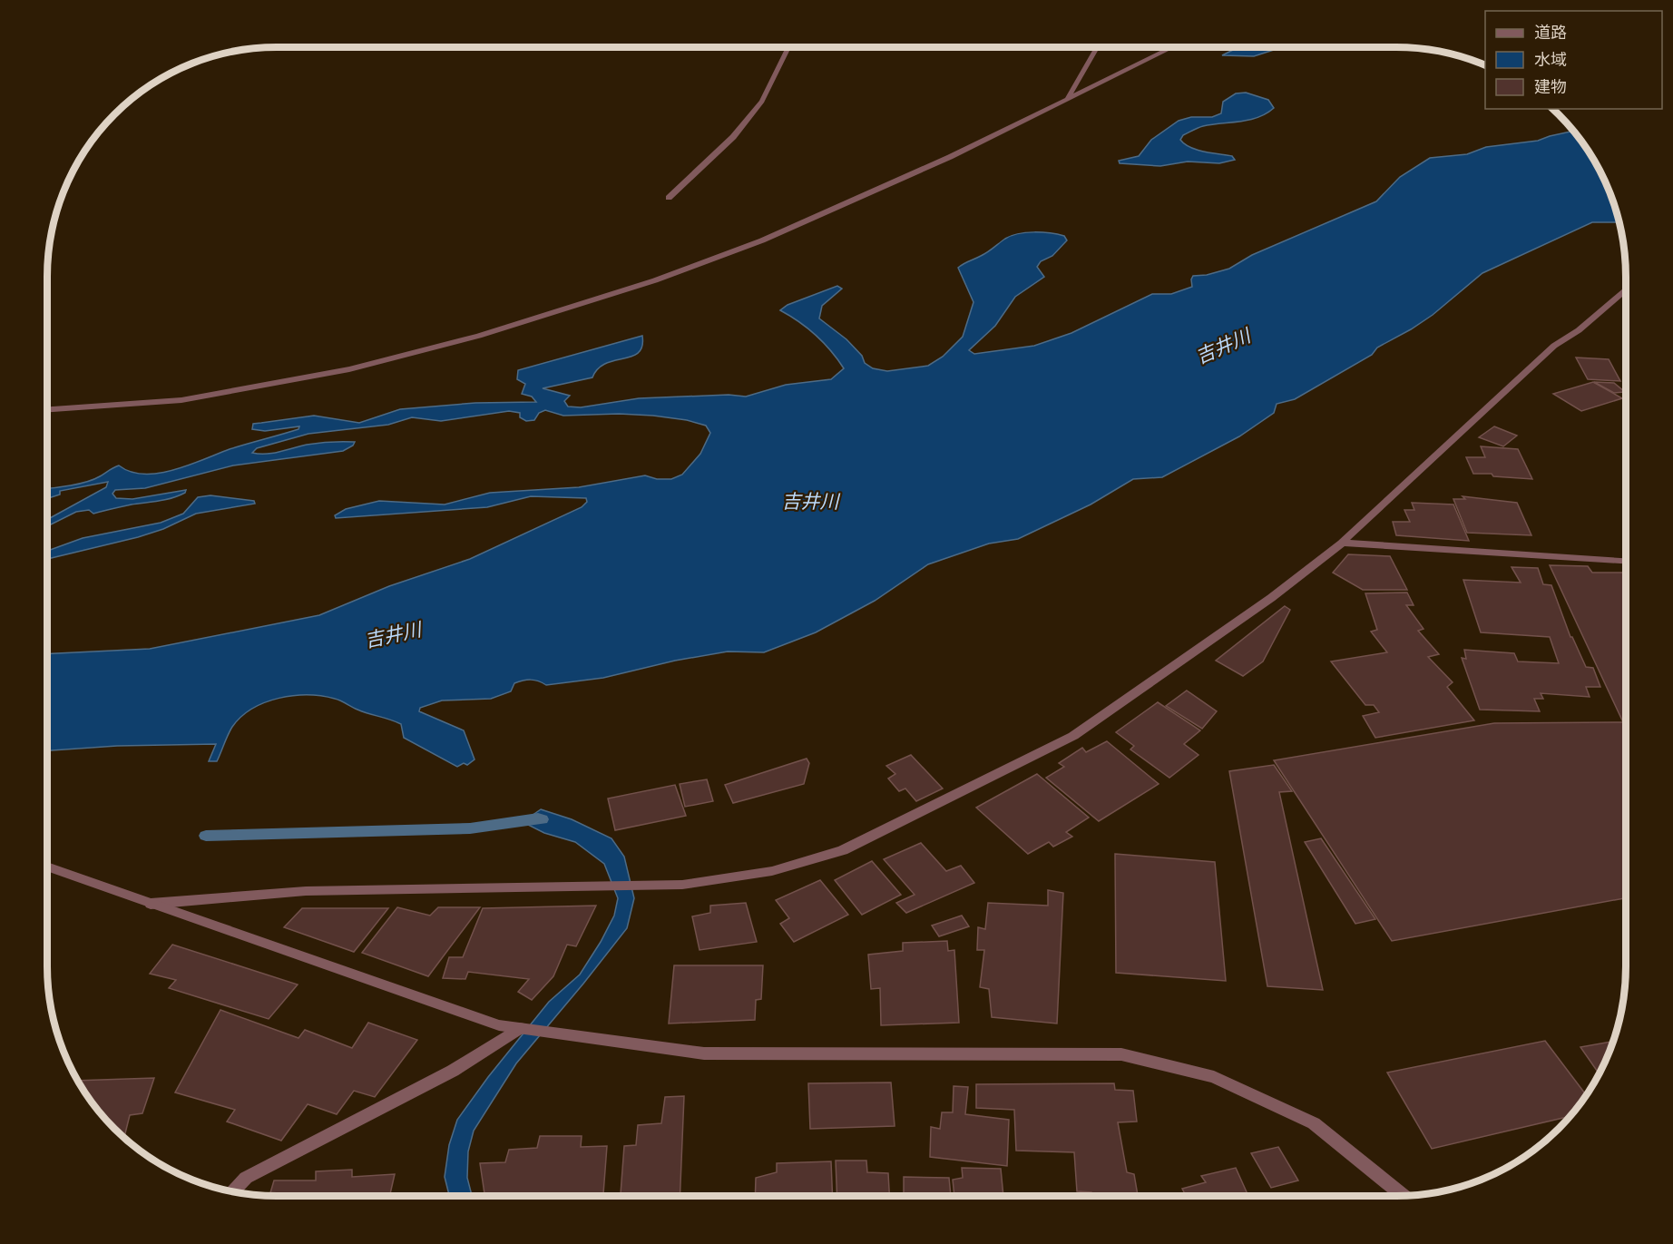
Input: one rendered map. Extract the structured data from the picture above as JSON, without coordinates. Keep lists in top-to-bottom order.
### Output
{
  "water": ["吉井川"],
  "legend": ["道路", "水域", "建物"]
}
